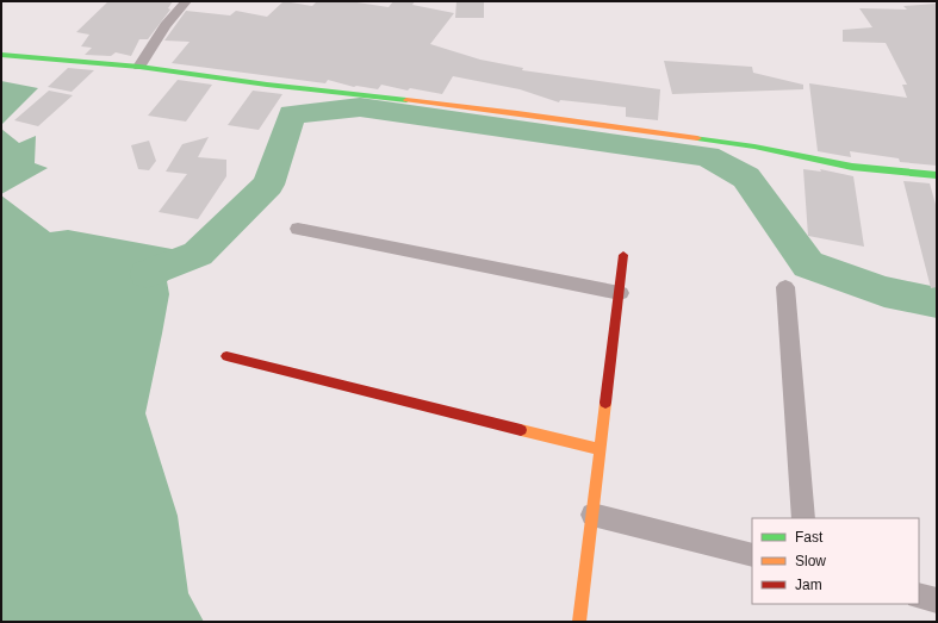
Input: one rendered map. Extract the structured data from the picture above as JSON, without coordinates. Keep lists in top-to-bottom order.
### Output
{
  "legend": ["Fast", "Slow", "Jam"]
}
